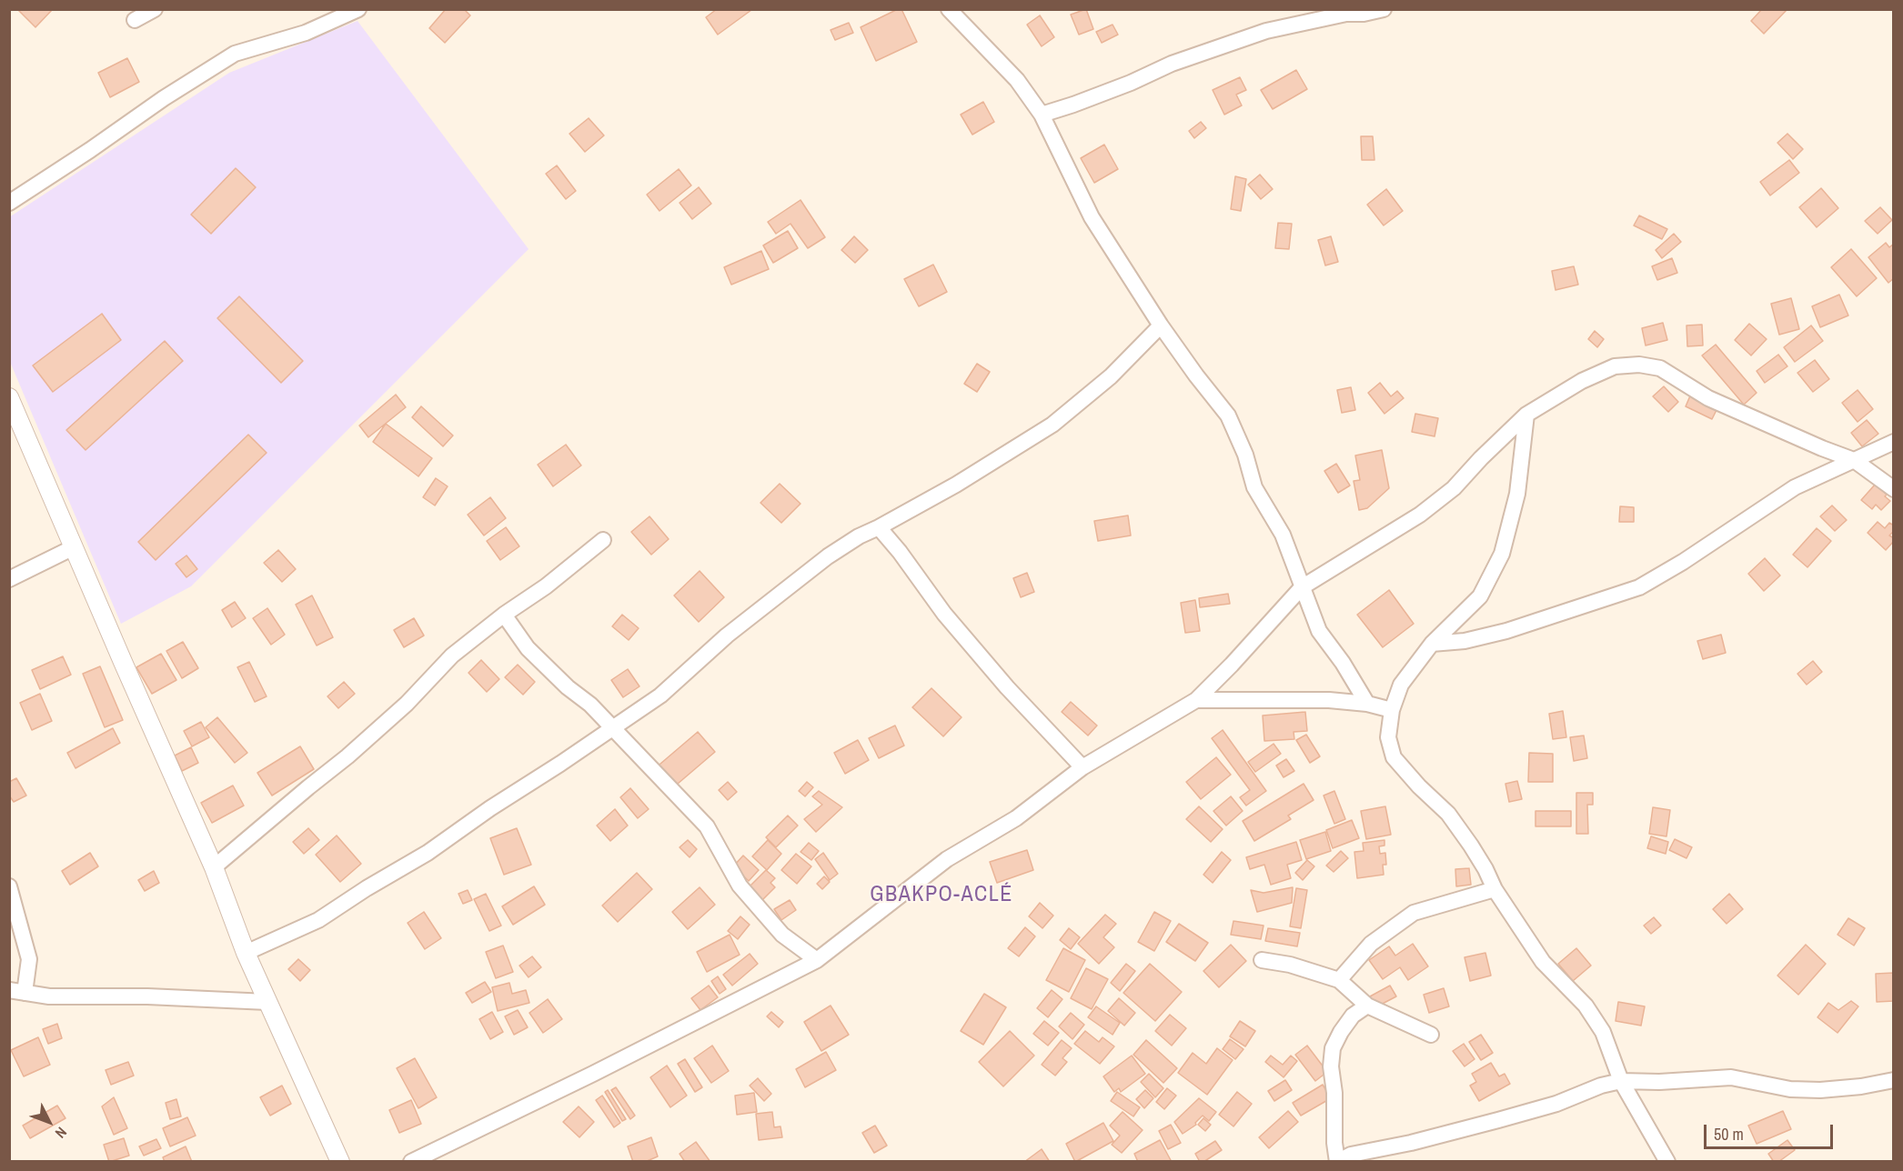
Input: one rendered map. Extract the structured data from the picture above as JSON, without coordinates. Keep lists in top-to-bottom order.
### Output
{
  "districts": ["GBAKPO-ACLÉ"],
  "scale_bar": "50 m",
  "north": "bottom right"
}
